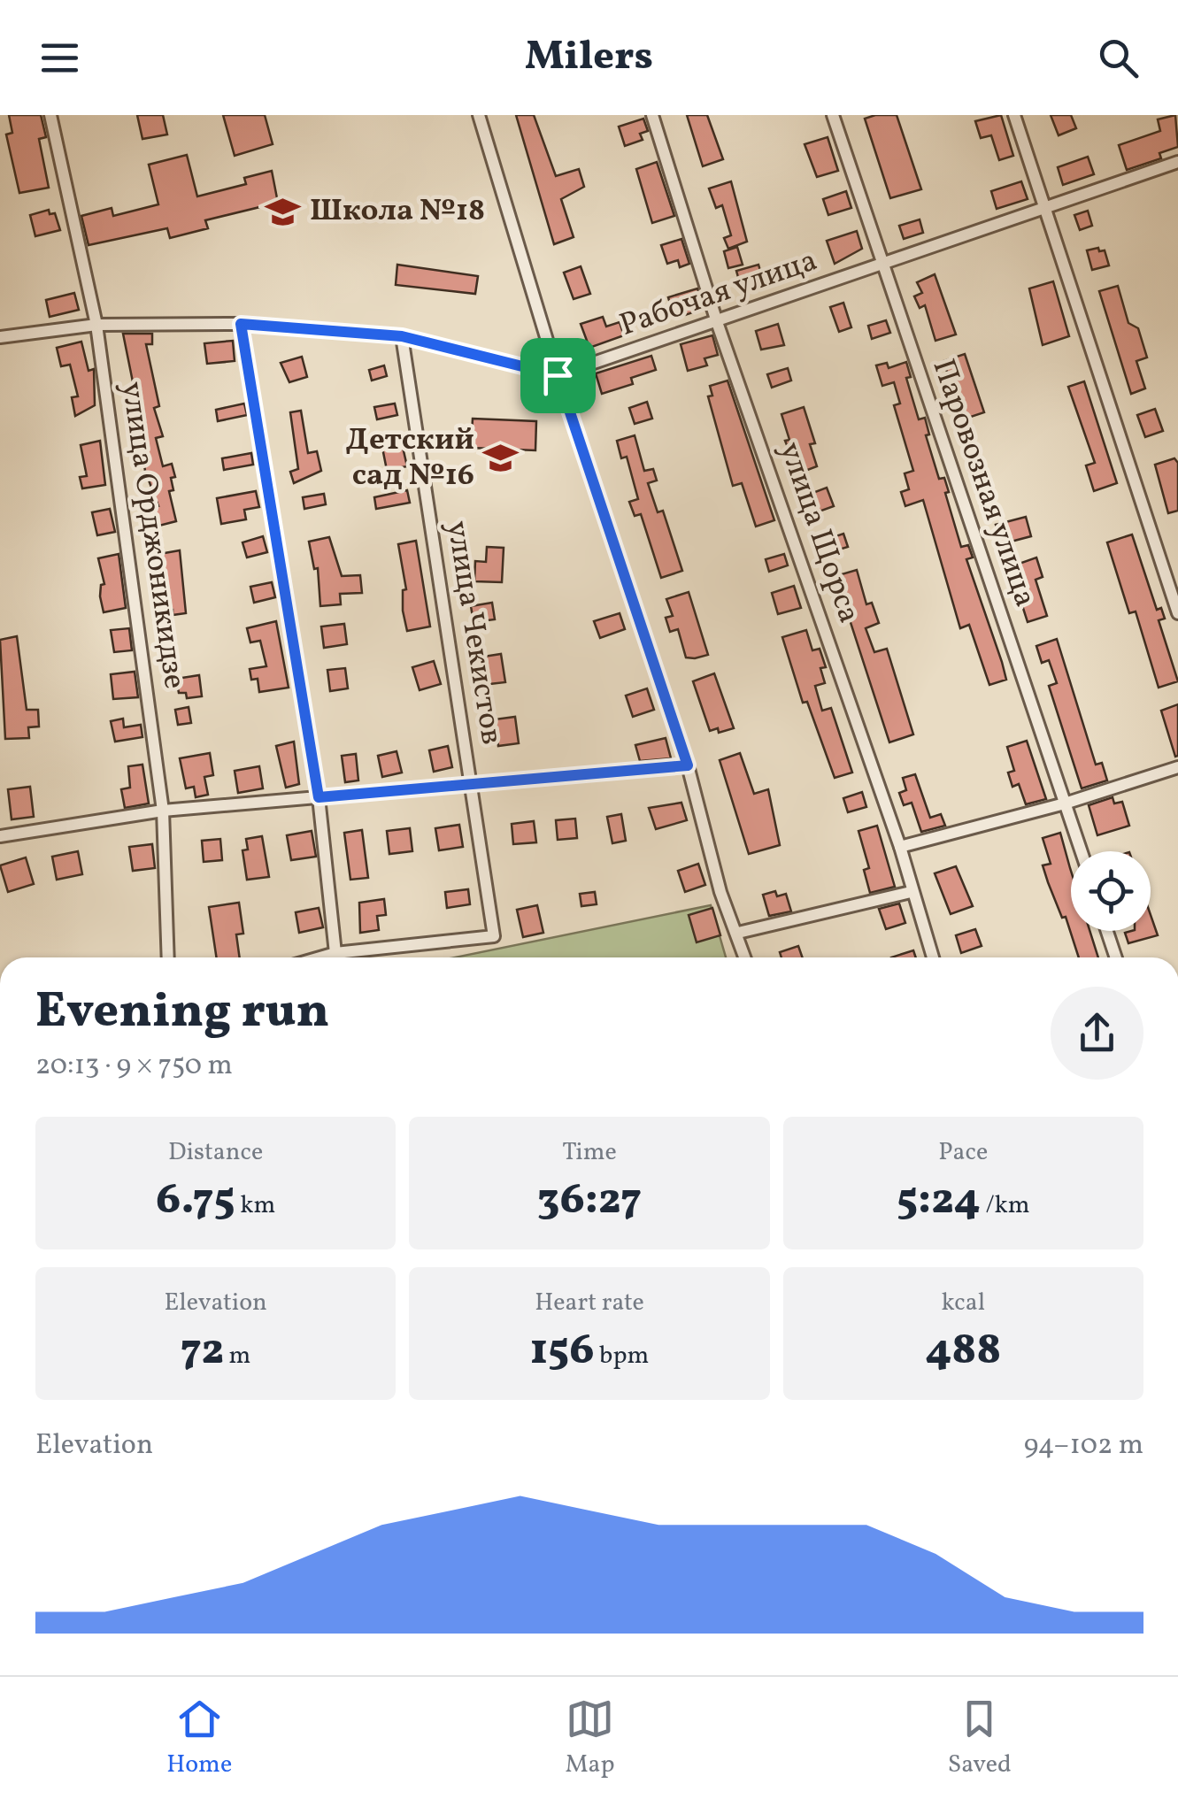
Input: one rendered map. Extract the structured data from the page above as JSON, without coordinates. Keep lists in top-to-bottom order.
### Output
{
  "streets": {
    "street": [
      "Рабочая улица",
      "Паровозная улица",
      "улица Щорса",
      "улица Орджоникидзе",
      "улица Чекистов"
    ]
  },
  "crossings": [
    ["Рабочая улица", "Паровозная улица"],
    ["Рабочая улица", "улица Щорса"]
  ],
  "places": {
    "school or university": ["Школа №18", "Детский сад №16"]
  },
  "page": {
    "header": "Milers",
    "heading": ["Evening run", "20:13 · 9 × 750 m"],
    "stats": [
      ["Distance", "6.75 km"],
      ["Time", "36:27"],
      ["Pace", "5:24 /km"],
      ["Elevation", "72 m"],
      ["Heart rate", "156 bpm"],
      ["kcal", "488"]
    ],
    "chart": ["Elevation", "94–102 m"],
    "tabs": ["Home", "Map", "Saved"]
  }
}
